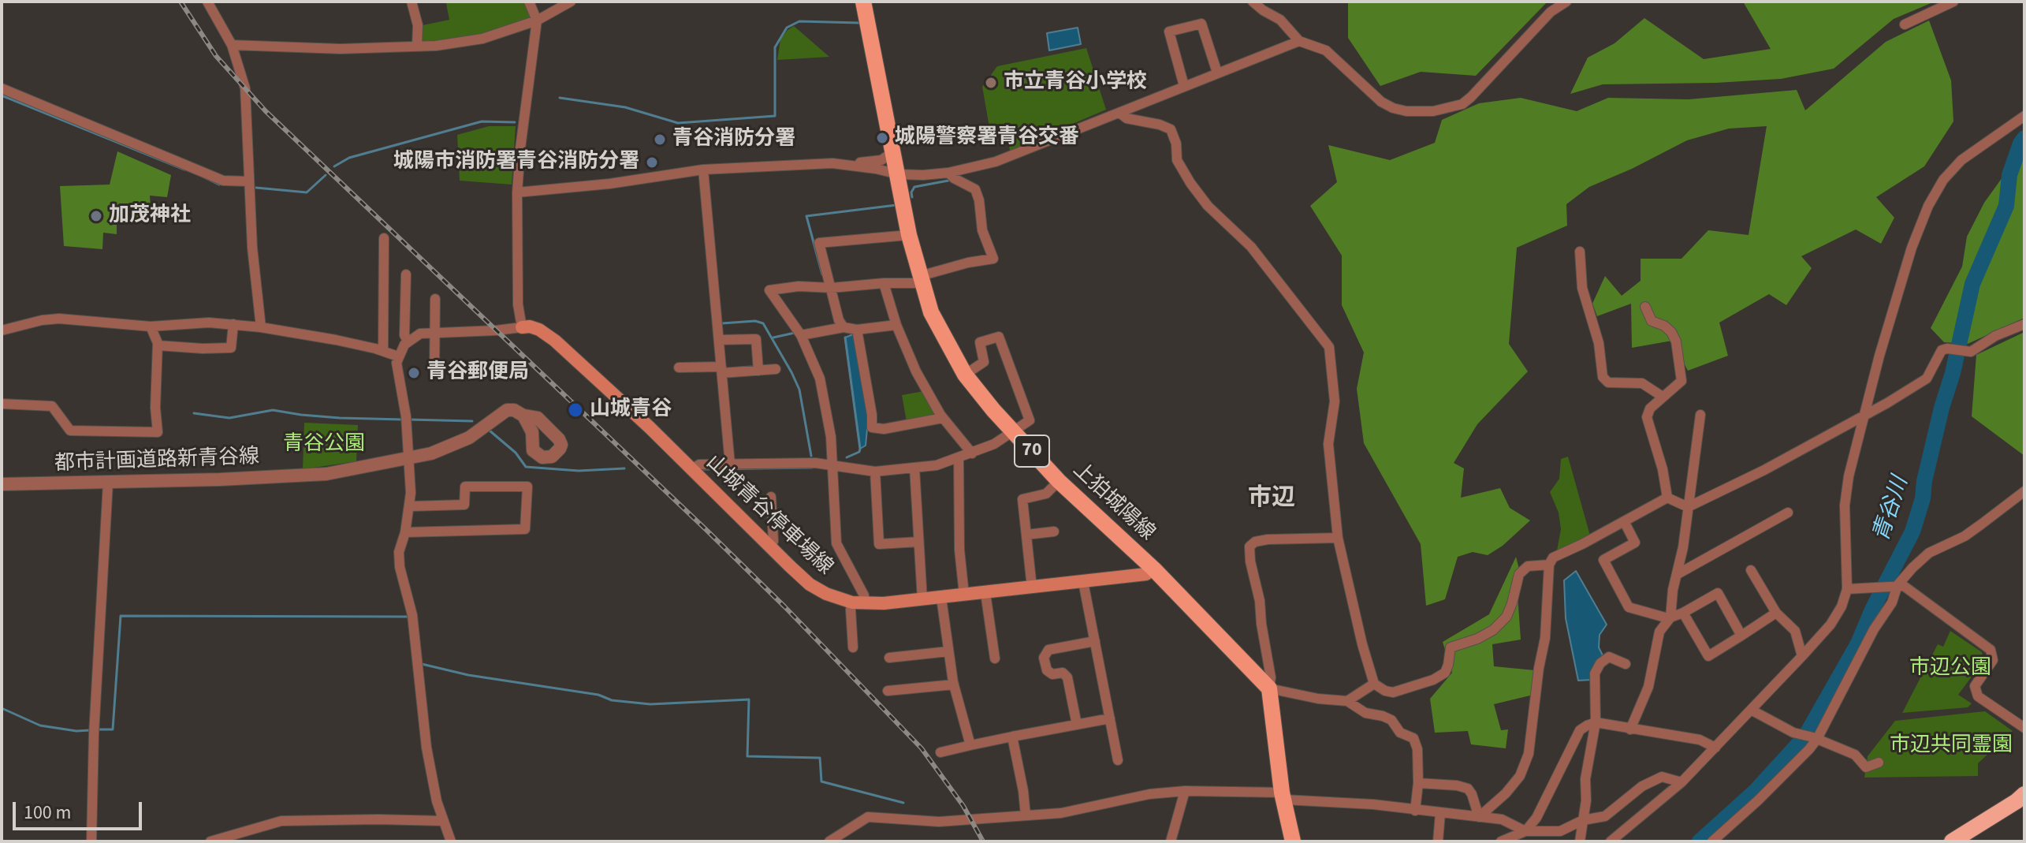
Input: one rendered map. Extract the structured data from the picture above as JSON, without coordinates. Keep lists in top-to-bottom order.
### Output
{
  "streets": {
    "main road": ["70", "上狛城陽線", "山城青谷停車場線"],
    "street": ["都市計画道路新青谷線"]
  },
  "crossings": [
    ["上狛城陽線", "山城青谷停車場線"]
  ],
  "districts": ["市辺"],
  "water": ["青谷川"],
  "parks": ["青谷公園", "市辺公園", "市辺共同霊園"],
  "places": [
    "市立青谷小学校",
    "城陽警察署青谷交番",
    "青谷消防分署",
    "城陽市消防署青谷消防分署",
    "加茂神社",
    "青谷郵便局",
    "山城青谷"
  ],
  "scale_bar": "100 m"
}
